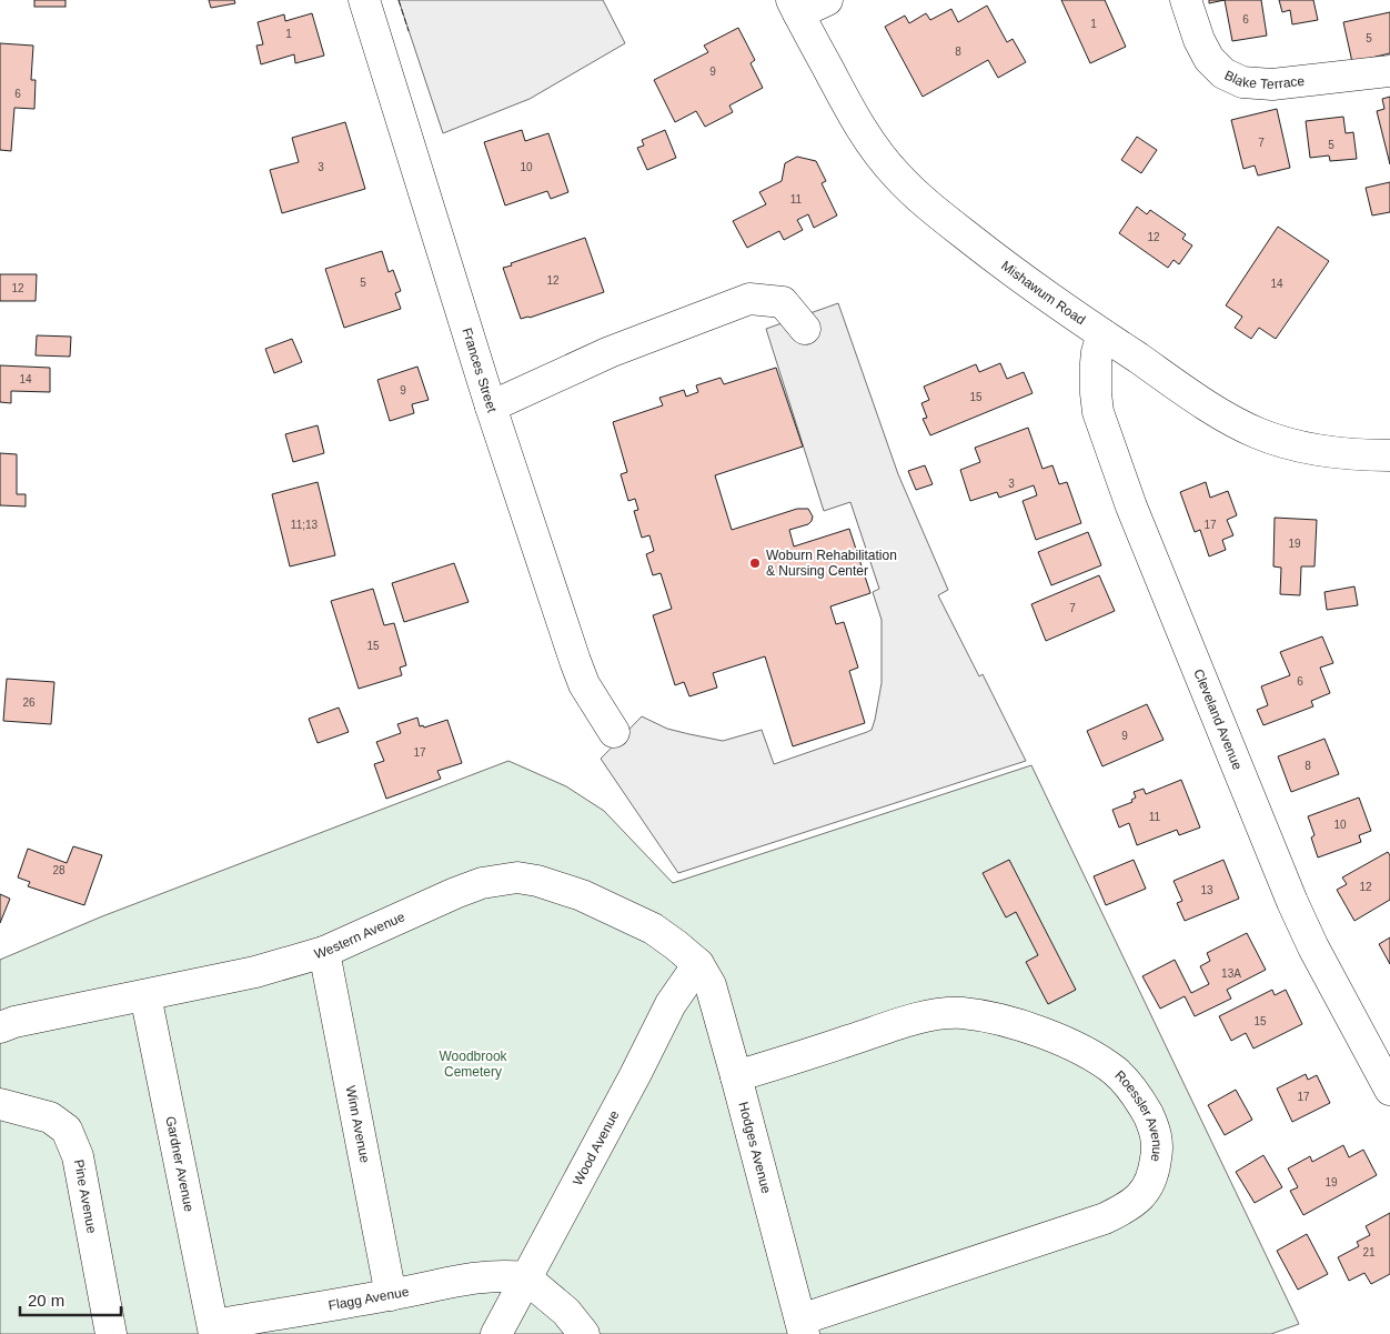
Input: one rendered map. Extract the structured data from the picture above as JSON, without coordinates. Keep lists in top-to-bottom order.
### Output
{
  "streets": {
    "street": [
      "Blake Terrace",
      "Mishawum Road",
      "Frances Street",
      "Cleveland Avenue",
      "Western Avenue",
      "Roessler Avenue",
      "Winn Avenue",
      "Wood Avenue",
      "Hodges Avenue",
      "Gardner Avenue",
      "Pine Avenue",
      "Flagg Avenue"
    ]
  },
  "crossings": [
    ["Mishawum Road", "Cleveland Avenue"],
    ["Western Avenue", "Winn Avenue"],
    ["Western Avenue", "Wood Avenue"],
    ["Western Avenue", "Hodges Avenue"],
    ["Western Avenue", "Gardner Avenue"],
    ["Roessler Avenue", "Hodges Avenue"],
    ["Winn Avenue", "Flagg Avenue"],
    ["Wood Avenue", "Hodges Avenue"],
    ["Wood Avenue", "Flagg Avenue"],
    ["Gardner Avenue", "Flagg Avenue"]
  ],
  "parks": ["Woodbrook Cemetery"],
  "places": ["Woburn Rehabilitation & Nursing Center"],
  "house_numbers": [
    "6",
    "1",
    "1",
    "5",
    "8",
    "9",
    "6",
    "7",
    "5",
    "3",
    "10",
    "11",
    "12",
    "12",
    "5",
    "14",
    "12",
    "14",
    "9",
    "15",
    "3",
    "11;13",
    "17",
    "19",
    "7",
    "15",
    "6",
    "26",
    "9",
    "17",
    "8",
    "11",
    "10",
    "28",
    "12",
    "13",
    "13A",
    "15",
    "17",
    "19",
    "21"
  ],
  "scale_bar": "20 m"
}
